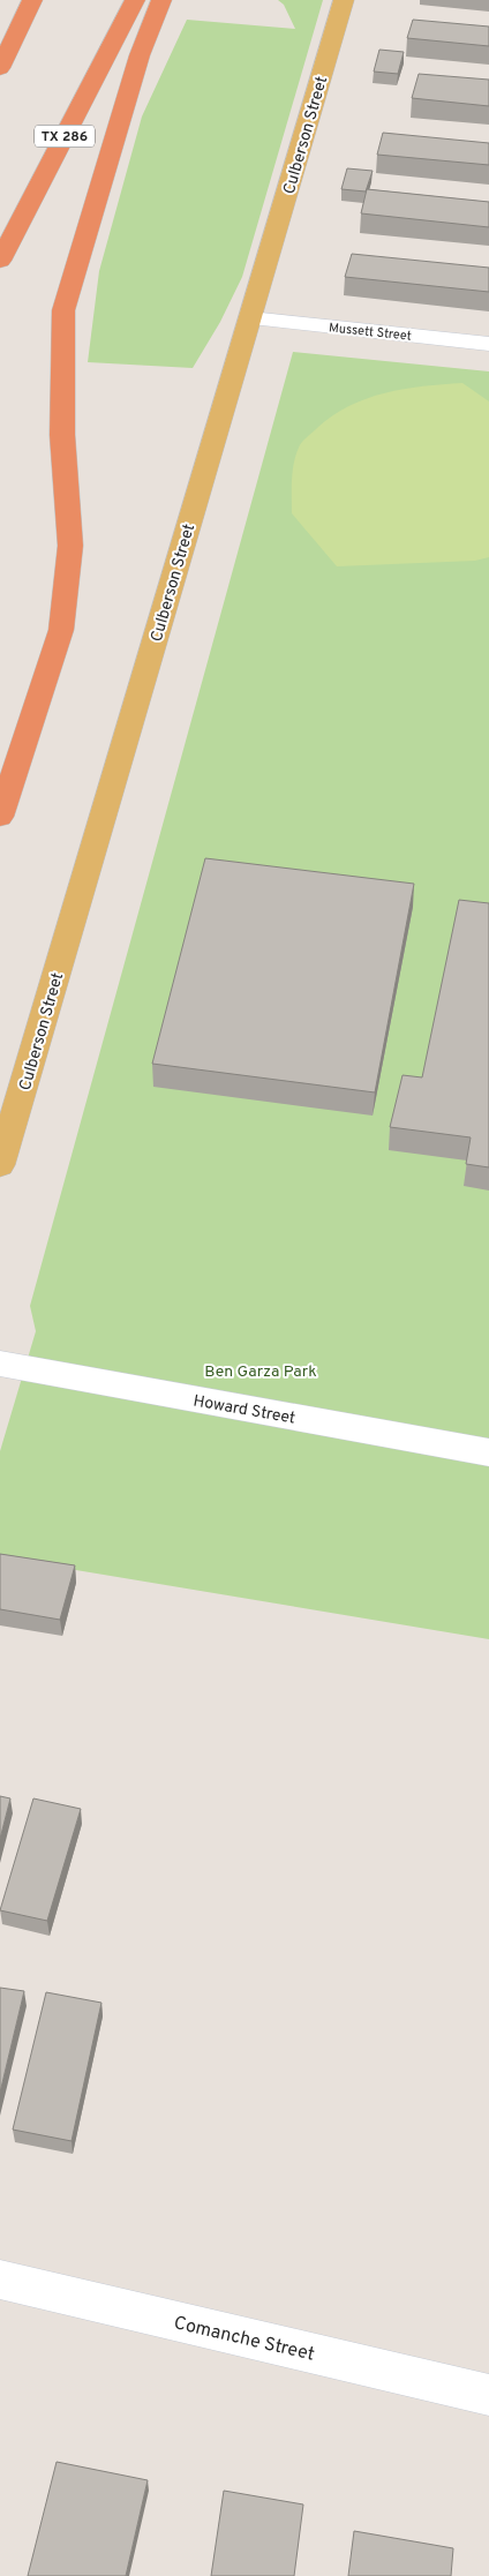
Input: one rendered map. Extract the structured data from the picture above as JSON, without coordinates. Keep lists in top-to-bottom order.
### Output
{
  "streets": {
    "highway": ["TX 286"],
    "main road": ["Culberson Street"],
    "street": ["Mussett Street", "Howard Street", "Comanche Street"]
  },
  "crossings": [
    ["Culberson Street", "Mussett Street"]
  ],
  "parks": ["Ben Garza Park"]
}
